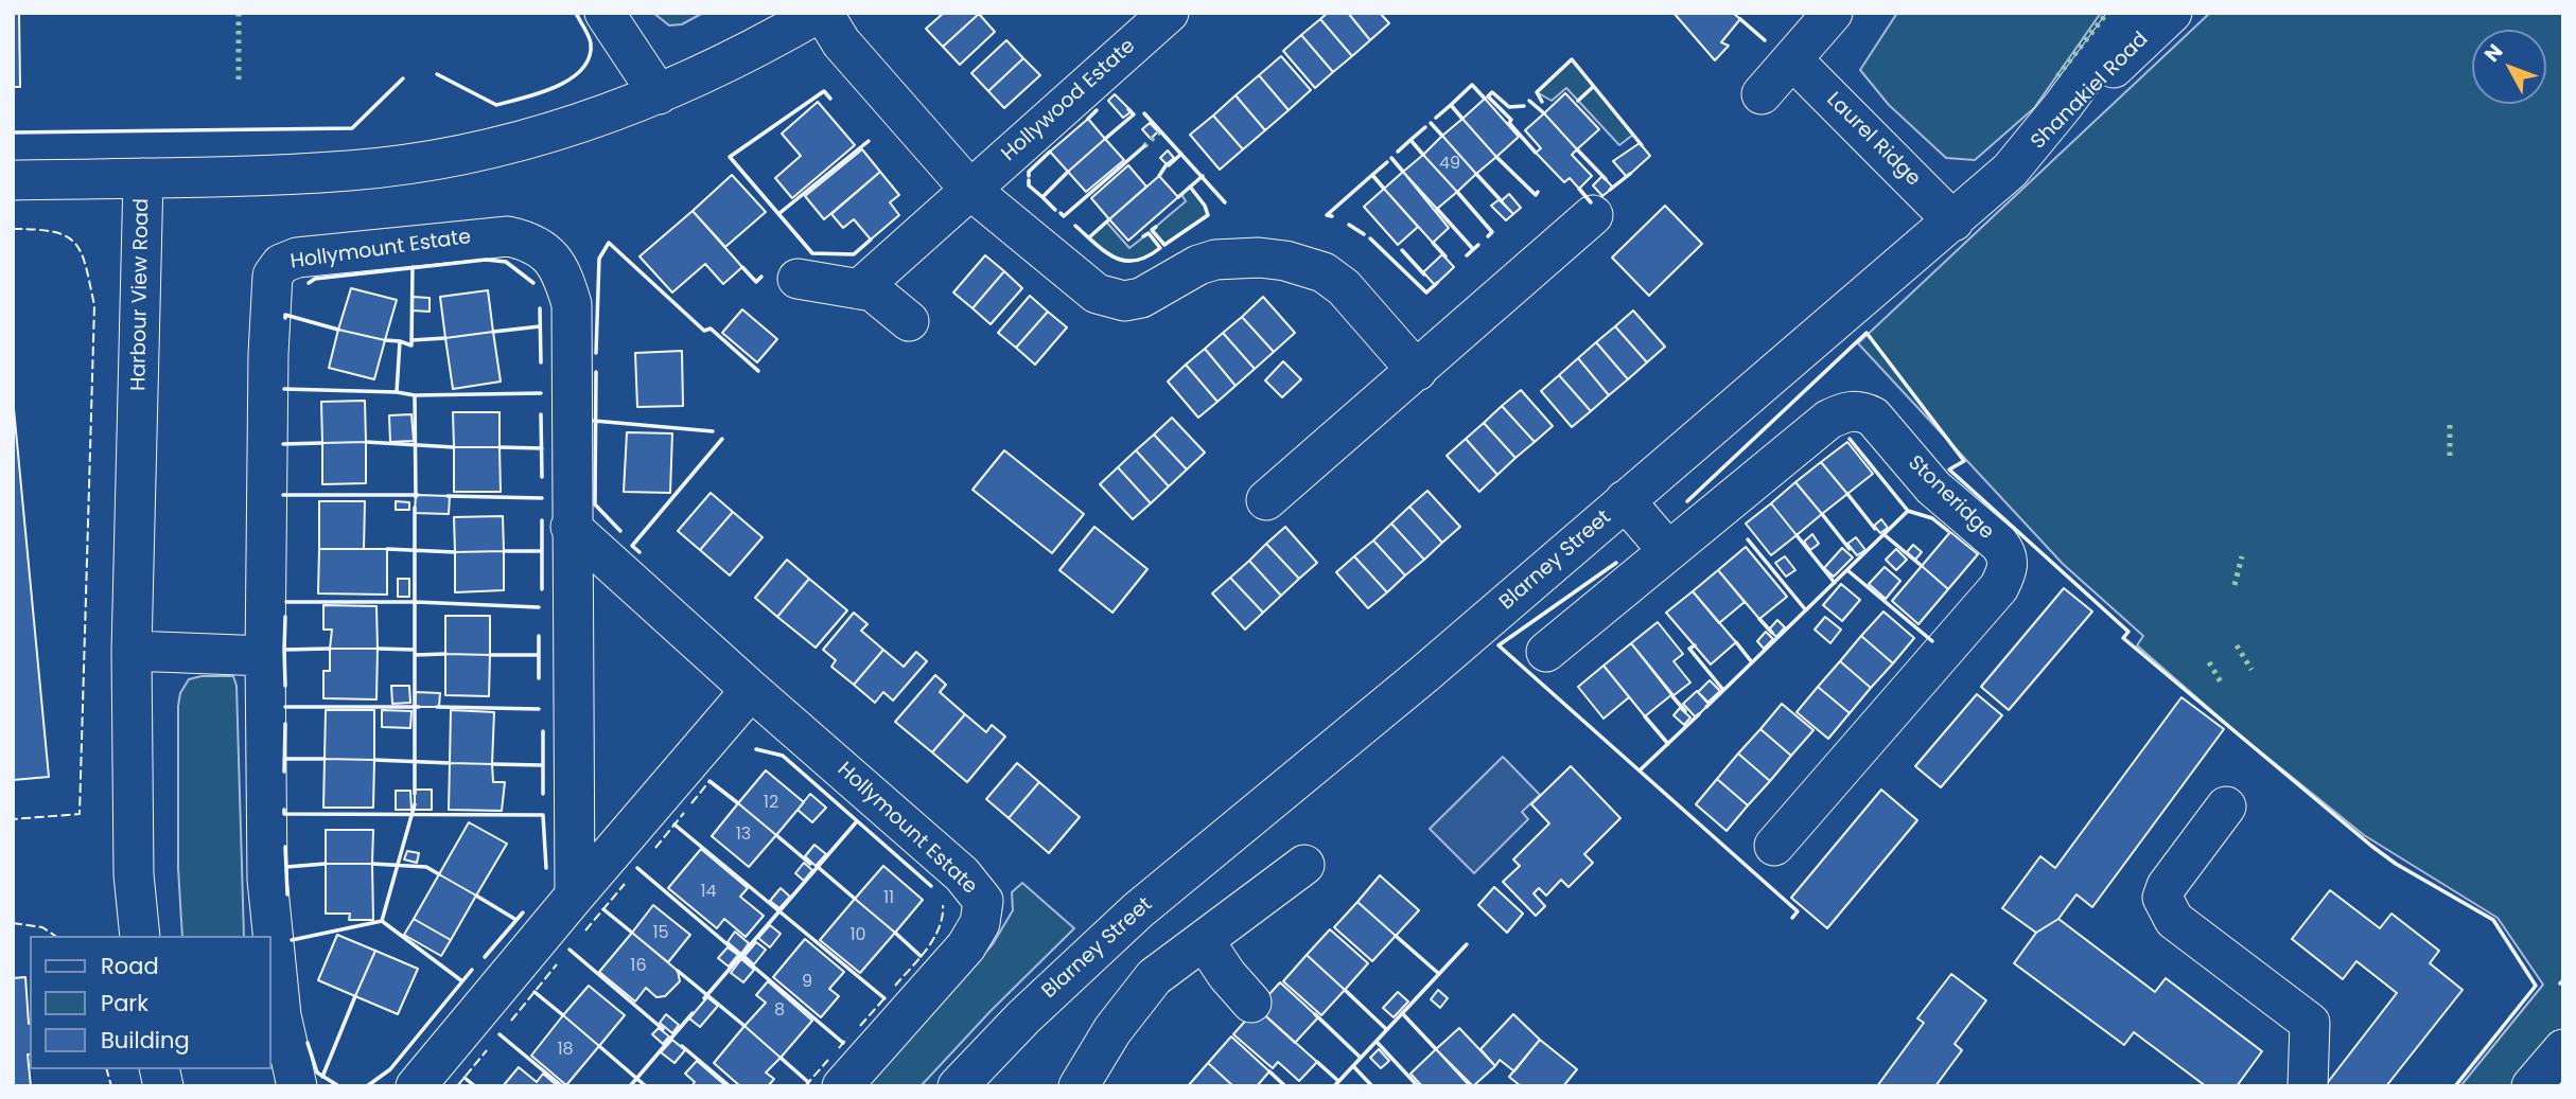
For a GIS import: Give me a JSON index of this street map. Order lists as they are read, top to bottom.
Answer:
{
  "streets": {
    "street": [
      "Shanakiel Road",
      "Hollywood Estate",
      "Laurel Ridge",
      "Hollymount Estate",
      "Harbour View Road",
      "Stoneridge",
      "Blarney Street"
    ]
  },
  "crossings": [
    ["Shanakiel Road", "Blarney Street"],
    ["Laurel Ridge", "Blarney Street"]
  ],
  "house_numbers": [
    "49",
    "12",
    "13",
    "14",
    "11",
    "15",
    "10",
    "16",
    "9",
    "8",
    "18"
  ],
  "legend": ["Road", "Park", "Building"],
  "north": "top left"
}
